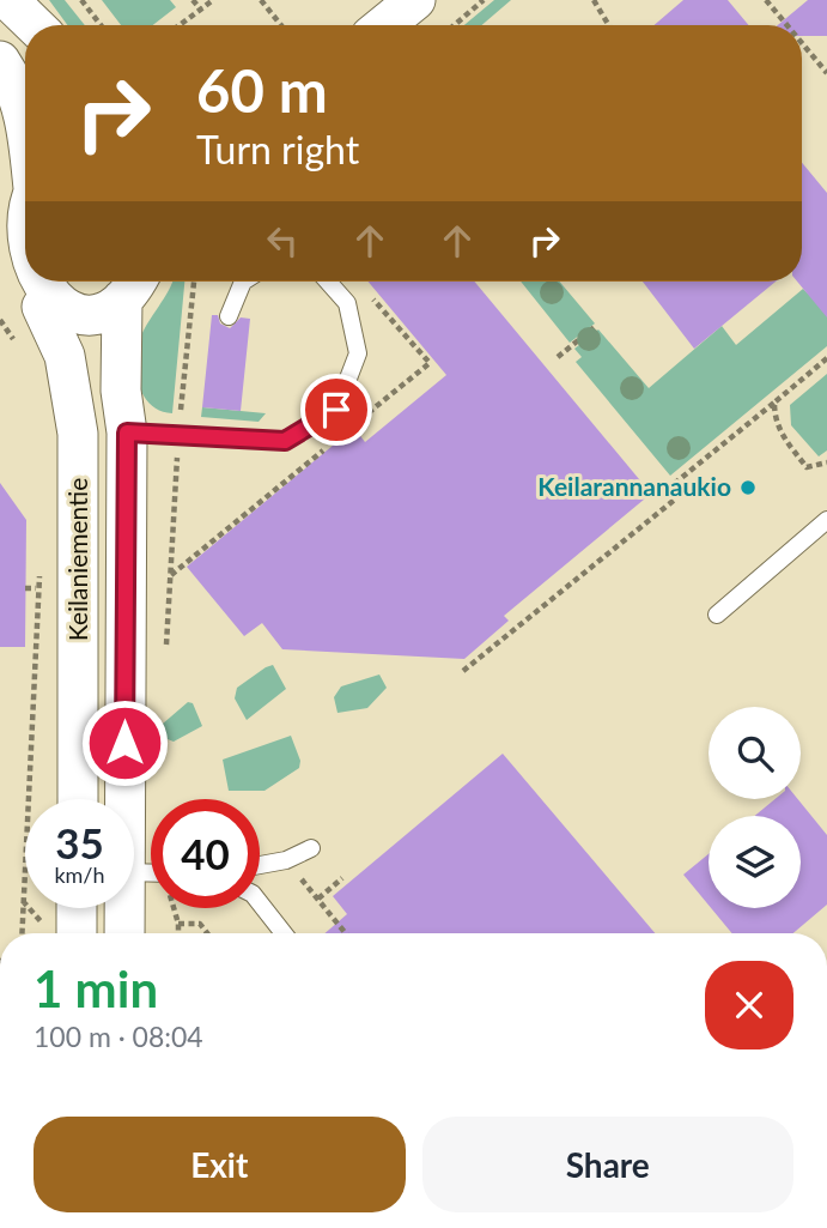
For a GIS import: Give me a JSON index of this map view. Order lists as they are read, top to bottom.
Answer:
{
  "streets": {
    "street": ["Keilaniementie"]
  },
  "places": ["Keilarannanaukio"],
  "page": {
    "turn": ["60 m", "Turn right"],
    "speed": "35 km/h",
    "limit": "40",
    "heading": ["1 min", "100 m · 08:04"],
    "buttons": ["Exit", "Share"]
  }
}
